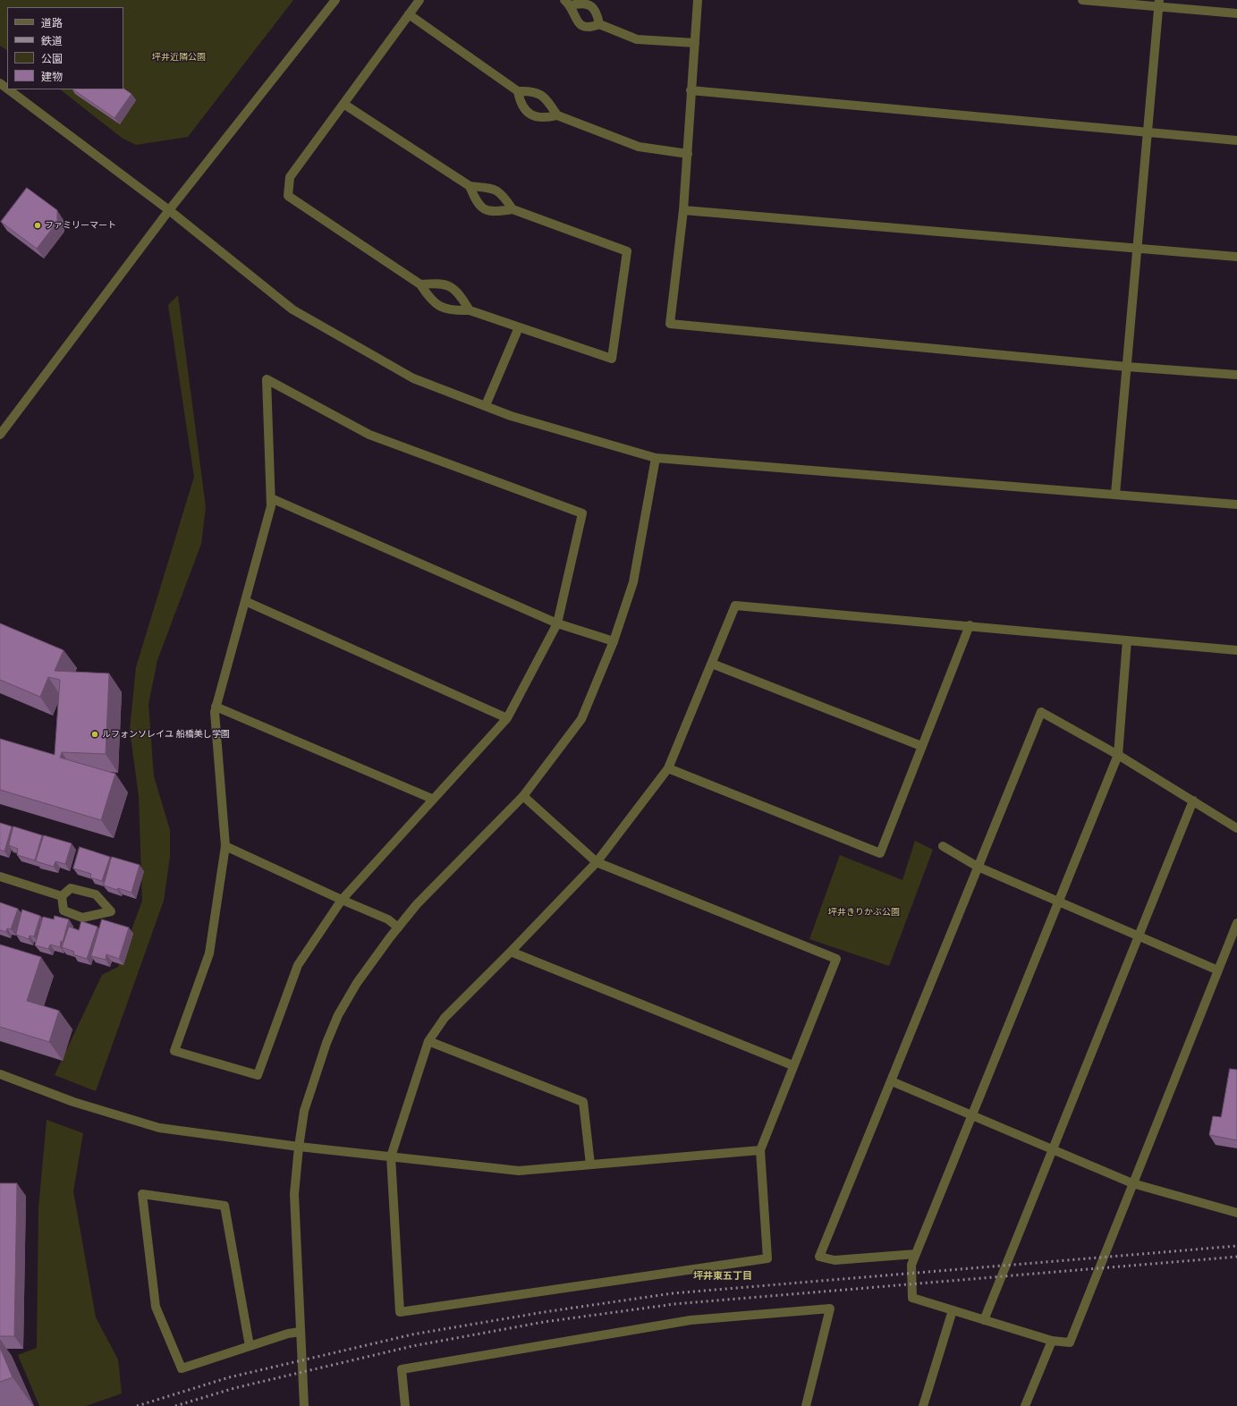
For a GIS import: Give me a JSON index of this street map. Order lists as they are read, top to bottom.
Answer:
{
  "districts": ["坪井東五丁目"],
  "parks": ["坪井近隣公園", "坪井きりかぶ公園"],
  "places": ["ファミリーマート", "ルフォンソレイユ 船橋美し学園"],
  "legend": [
    "道路",
    "鉄道",
    "公園",
    "建物"
  ]
}
